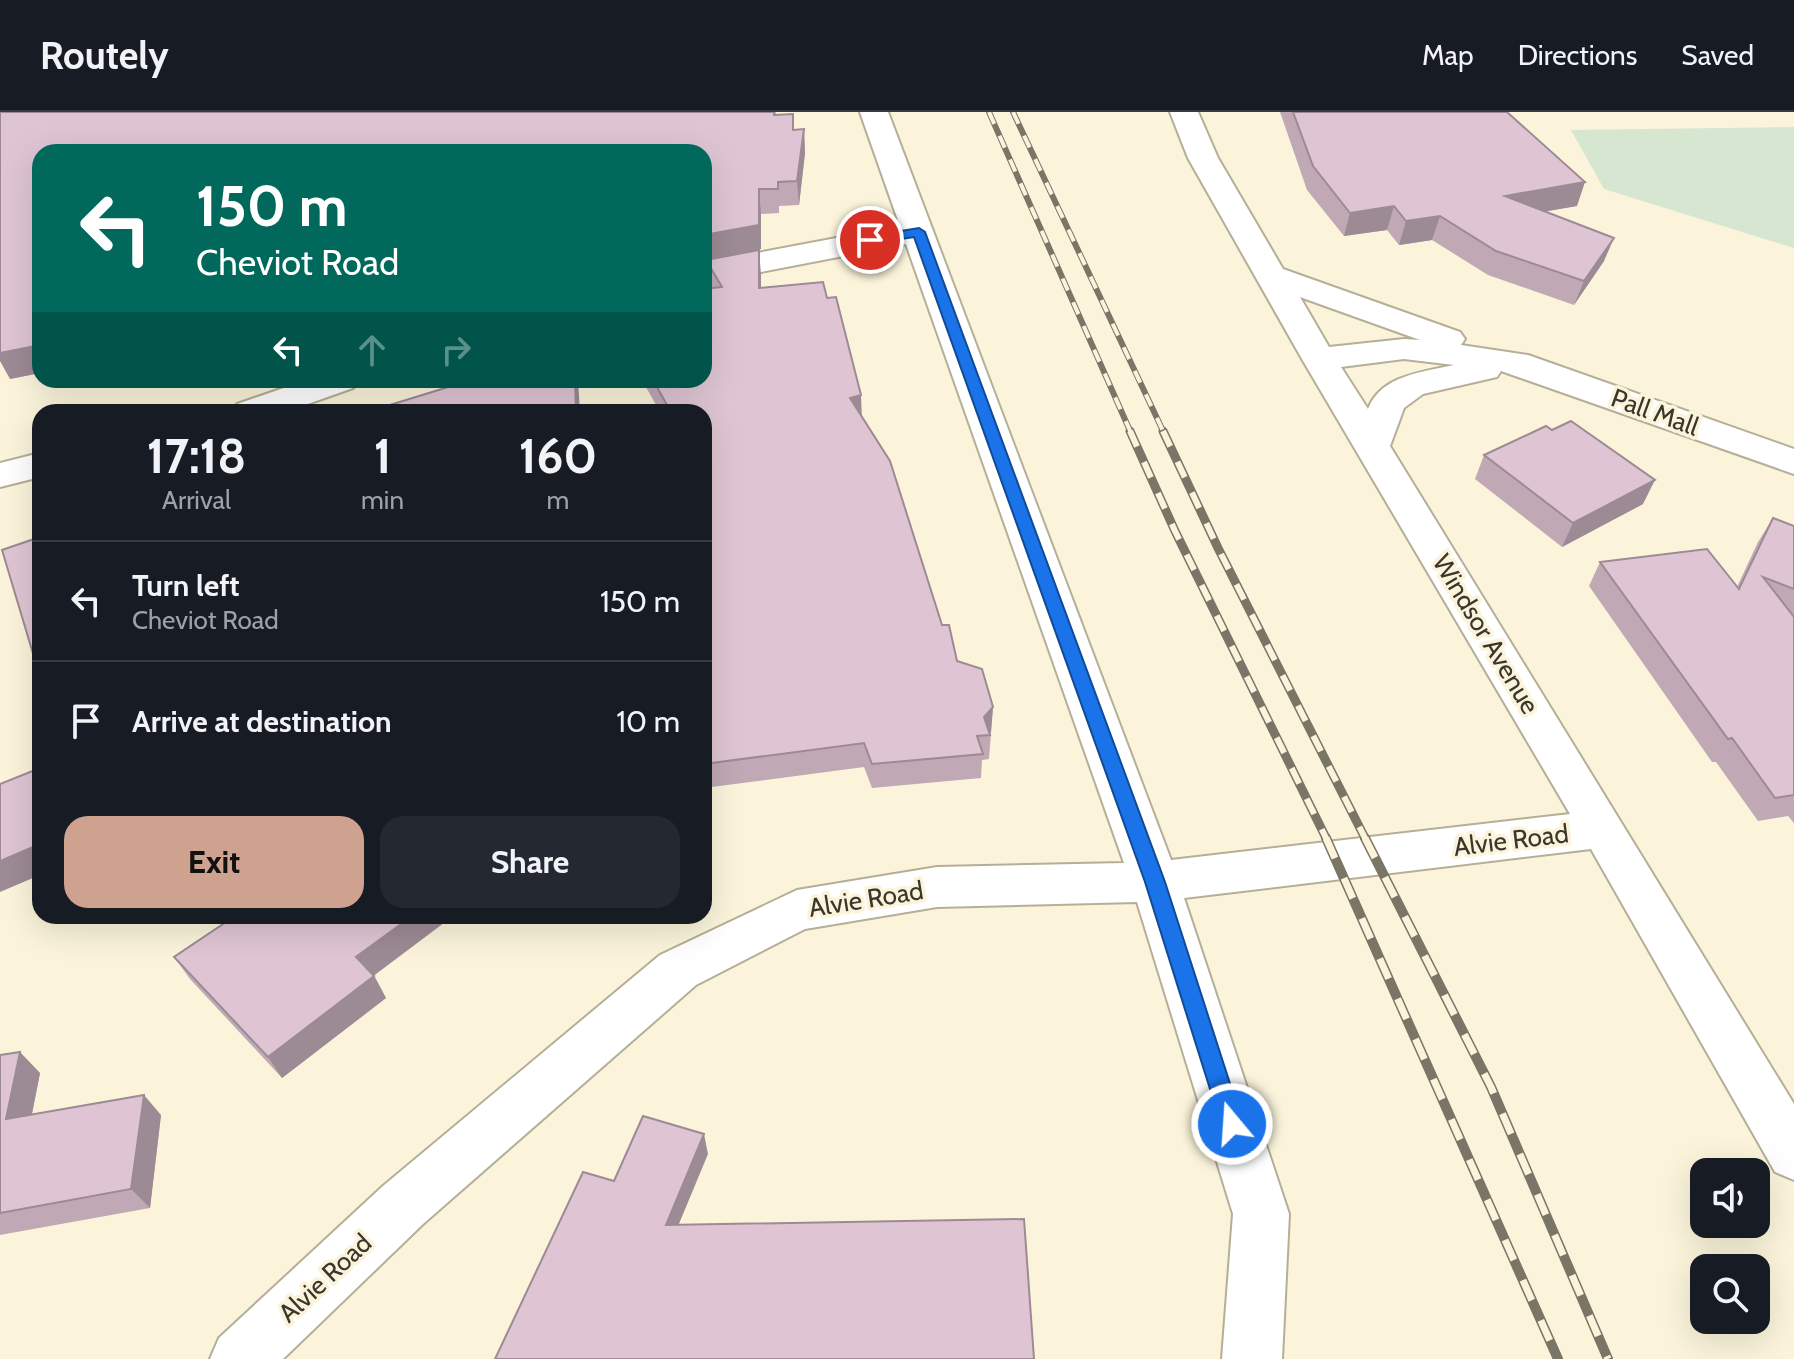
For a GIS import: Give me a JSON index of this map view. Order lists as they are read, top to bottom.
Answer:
{
  "streets": {
    "street": ["Pall Mall", "Windsor Avenue", "Alvie Road"]
  },
  "crossings": [
    ["Pall Mall", "Windsor Avenue"],
    ["Windsor Avenue", "Alvie Road"]
  ],
  "page": {
    "header": "Routely",
    "nav": ["Map", "Directions", "Saved"],
    "turn": ["150 m", "Cheviot Road"],
    "eta": [
      "17:18",
      "Arrival",
      "1",
      "min",
      "160",
      "m"
    ],
    "list": [
      {
        "name": "Turn left",
        "note": "Cheviot Road",
        "value": "150 m"
      },
      {
        "name": "Arrive at destination",
        "value": "10 m"
      }
    ],
    "buttons": ["Exit", "Share"]
  }
}
